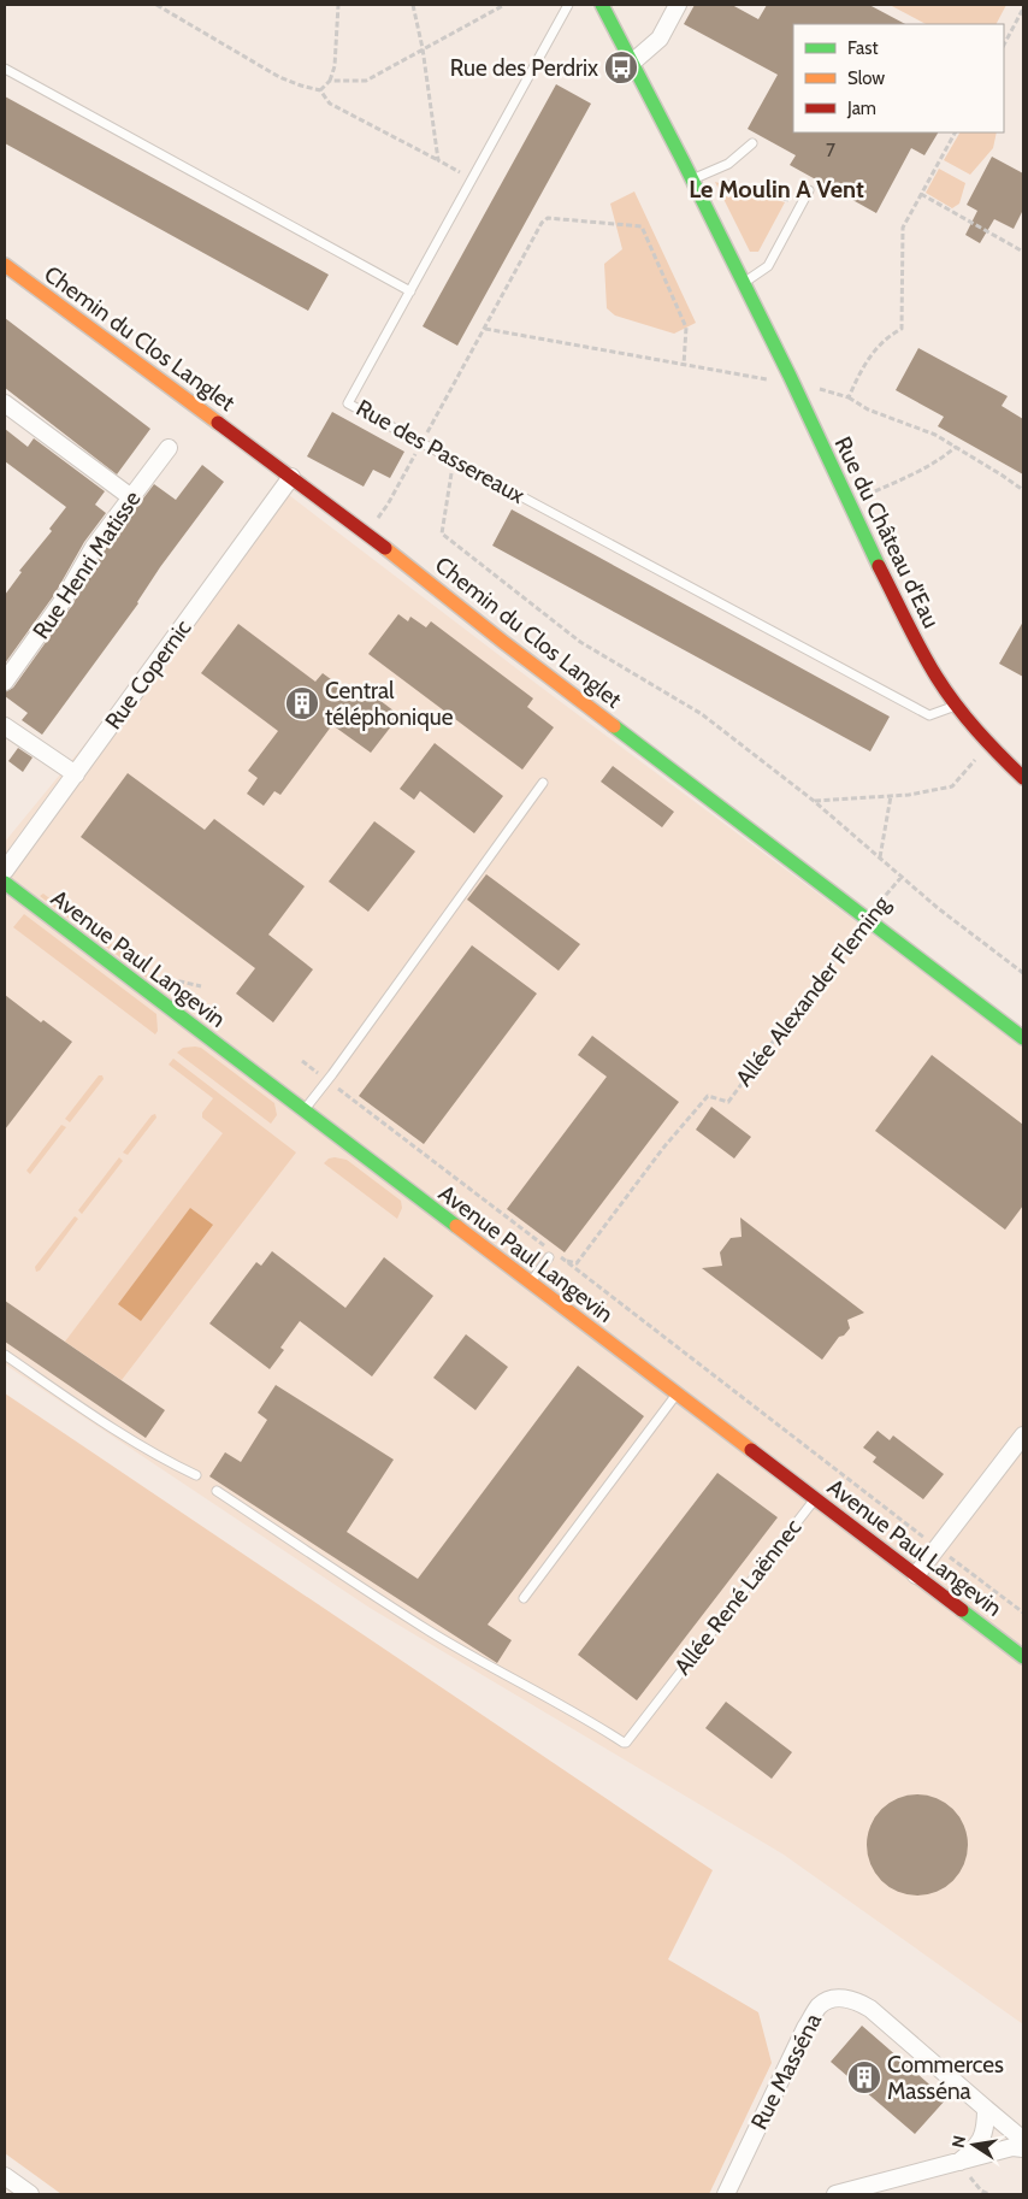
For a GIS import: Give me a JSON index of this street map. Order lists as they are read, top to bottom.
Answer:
{
  "streets": {
    "street": [
      "Chemin du Clos Langlet",
      "Rue du Château d'Eau",
      "Rue Henri Matisse",
      "Rue Copernic",
      "Avenue Paul Langevin",
      "Rue Masséna"
    ],
    "lane": ["Rue des Passereaux", "Allée René Laënnec"],
    "path": ["Allée Alexander Fleming"]
  },
  "crossings": [
    ["Chemin du Clos Langlet", "Rue Copernic"],
    ["Chemin du Clos Langlet", "Allée Alexander Fleming"],
    ["Rue des Passereaux", "Rue du Château d'Eau"],
    ["Avenue Paul Langevin", "Allée René Laënnec"]
  ],
  "districts": ["Le Moulin A Vent"],
  "places": {
    "bus stop": ["Rue des Perdrix"],
    "building": ["Central téléphonique", "Commerces Masséna"]
  },
  "house_numbers": ["7"],
  "legend": ["Fast", "Slow", "Jam"],
  "north": "left"
}
